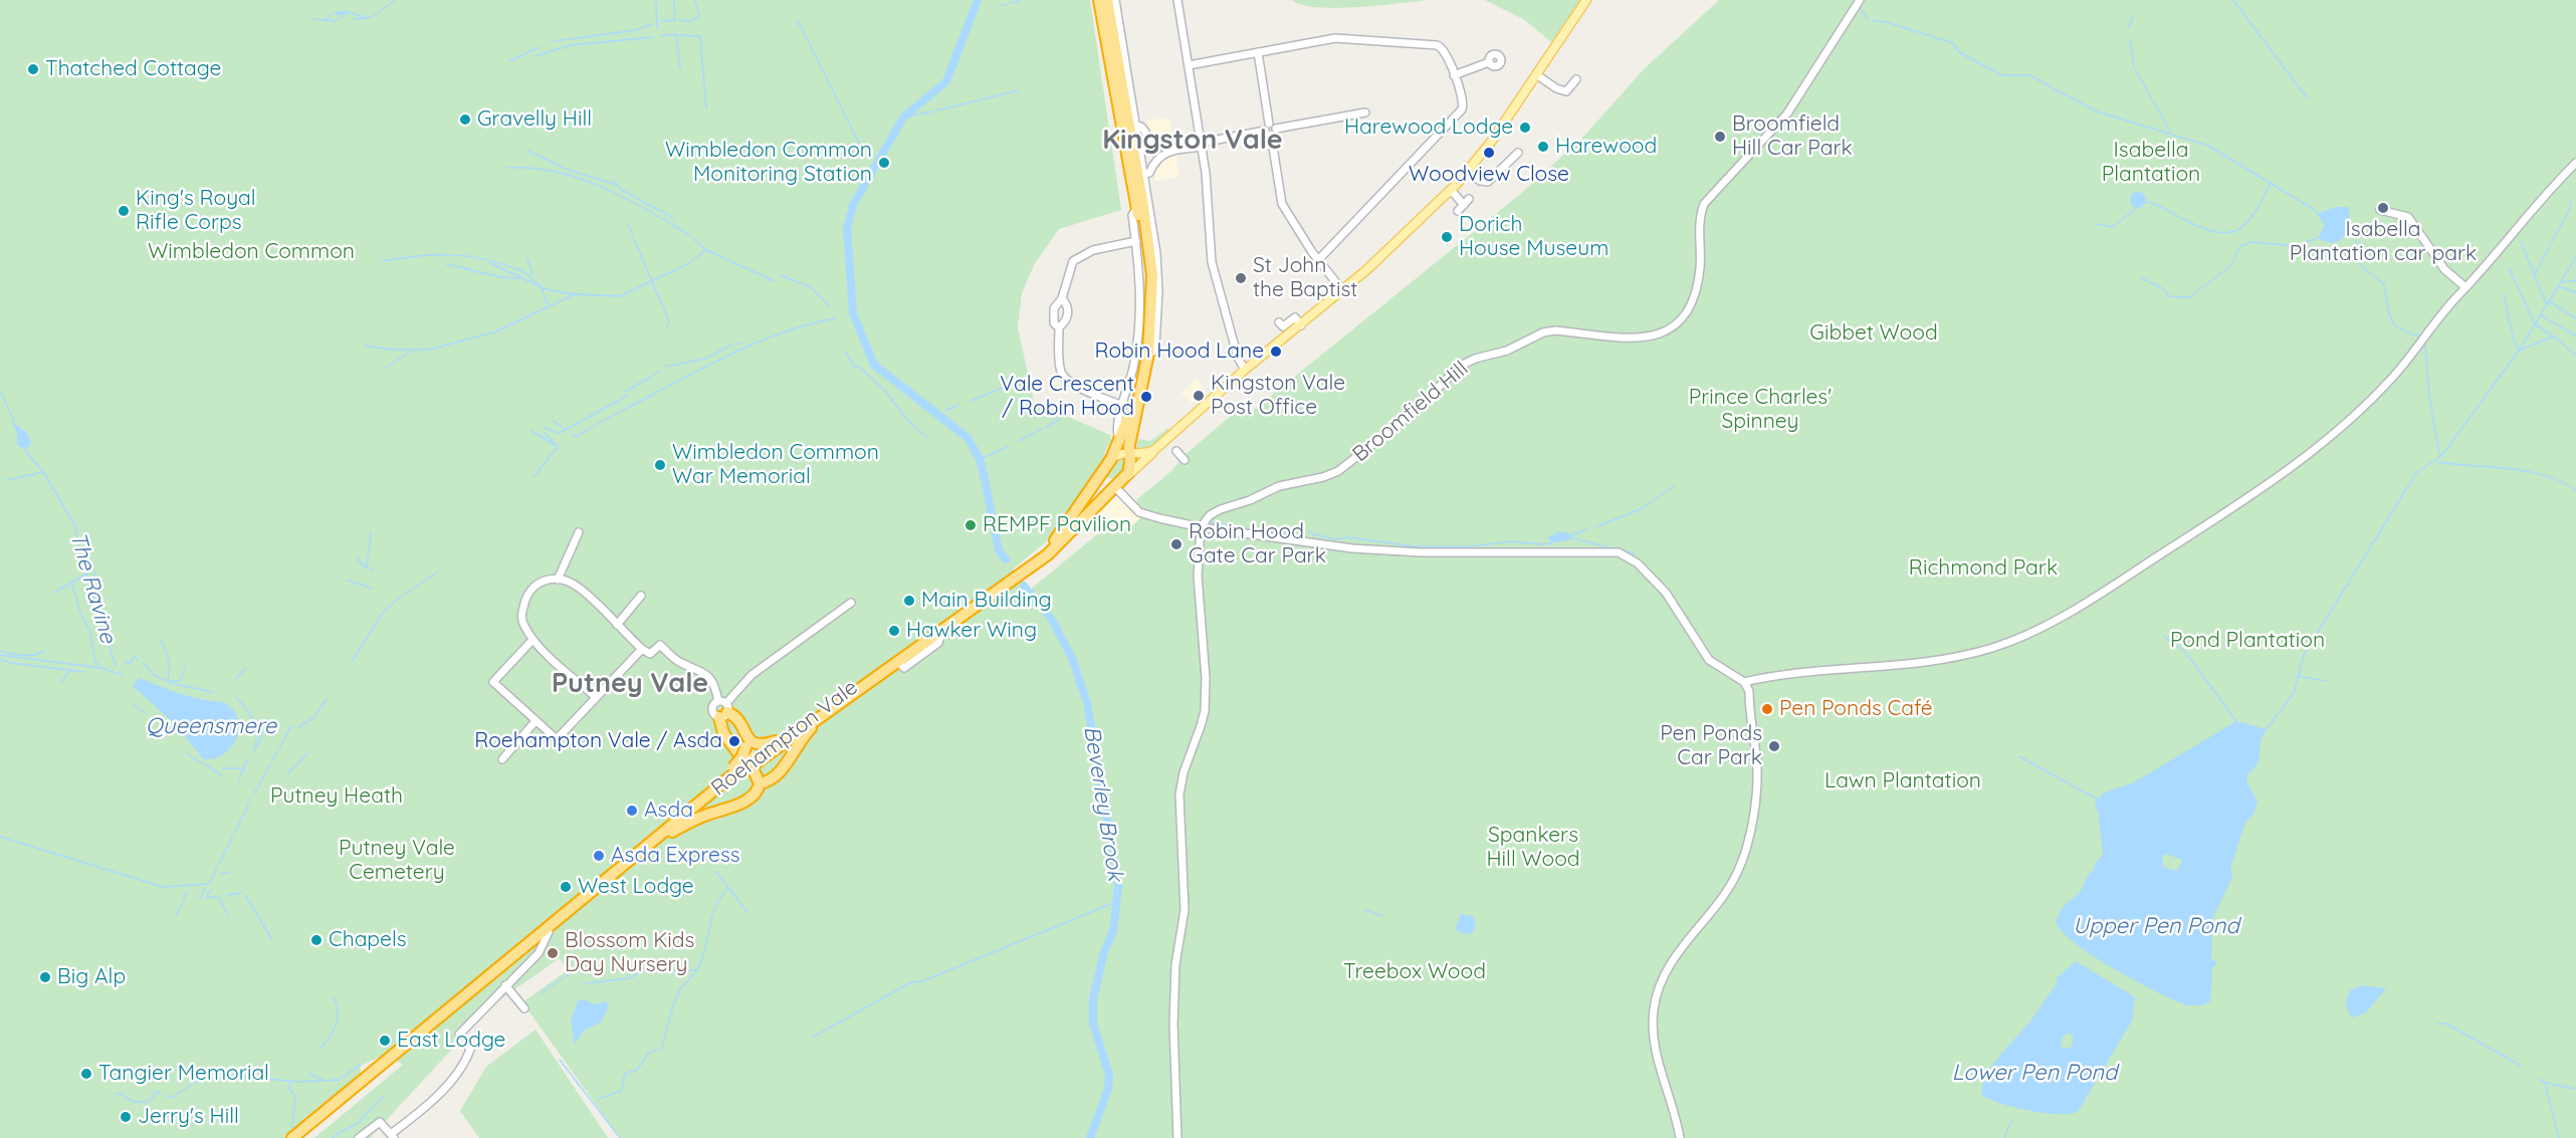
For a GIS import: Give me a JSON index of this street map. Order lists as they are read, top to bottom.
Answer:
{
  "streets": {
    "highway": ["Roehampton Vale"],
    "street": ["Broomfield Hill"]
  },
  "districts": ["Kingston Vale", "Putney Vale"],
  "water": [
    "The Ravine",
    "Queensmere",
    "Beverley Brook",
    "Upper Pen Pond",
    "Lower Pen Pond"
  ],
  "parks": [
    "Isabella Plantation",
    "Wimbledon Common",
    "Gibbet Wood",
    "Prince Charles' Spinney",
    "Richmond Park",
    "Pond Plantation",
    "Lawn Plantation",
    "Putney Heath",
    "Spankers Hill Wood",
    "Putney Vale Cemetery",
    "Treebox Wood"
  ],
  "places": [
    "Thatched Cottage",
    "Gravelly Hill",
    "Harewood Lodge",
    "Broomfield Hill Car Park",
    "Harewood",
    "Woodview Close",
    "Wimbledon Common Monitoring Station",
    "Isabella Plantation car park",
    "King's Royal Rifle Corps",
    "Dorich House Museum",
    "St John the Baptist",
    "Robin Hood Lane",
    "Kingston Vale Post Office",
    "Vale Crescent / Robin Hood",
    "Wimbledon Common War Memorial",
    "REMPF Pavilion",
    "Robin Hood Gate Car Park",
    "Main Building",
    "Hawker Wing",
    "Pen Ponds Café",
    "Roehampton Vale / Asda",
    "Pen Ponds Car Park",
    "Asda",
    "Asda Express",
    "West Lodge",
    "Chapels",
    "Blossom Kids Day Nursery",
    "Big Alp",
    "East Lodge",
    "Tangier Memorial",
    "Jerry's Hill"
  ]
}
